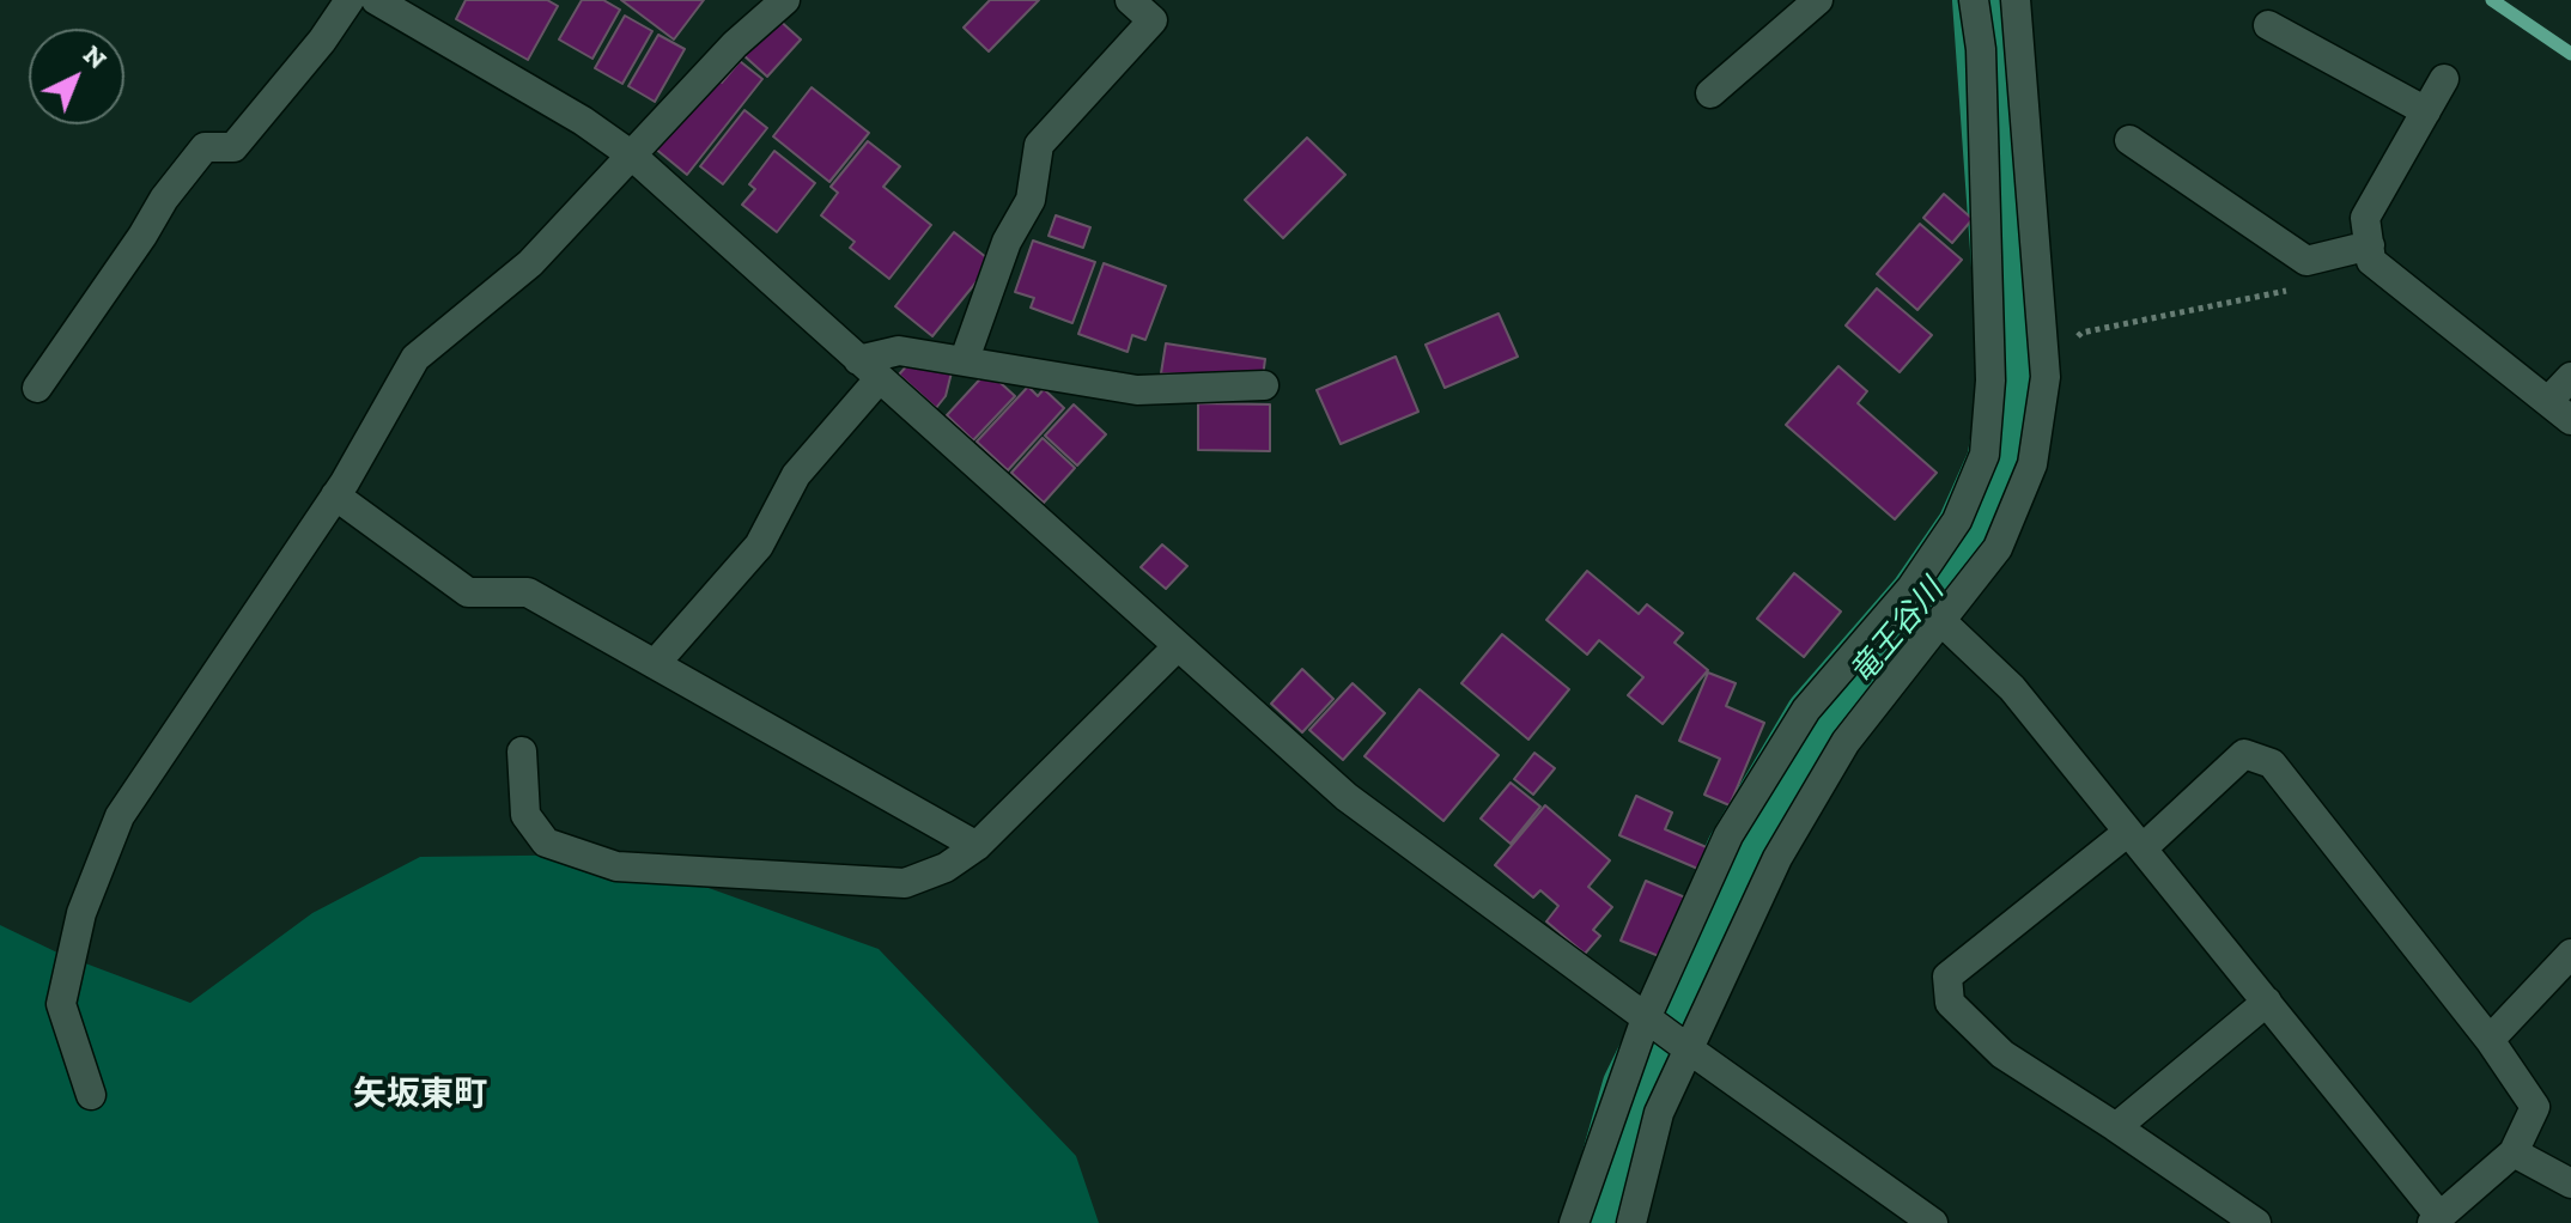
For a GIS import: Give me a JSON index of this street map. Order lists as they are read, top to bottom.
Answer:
{
  "districts": ["矢坂東町"],
  "water": ["竜王谷川"],
  "north": "top right"
}
